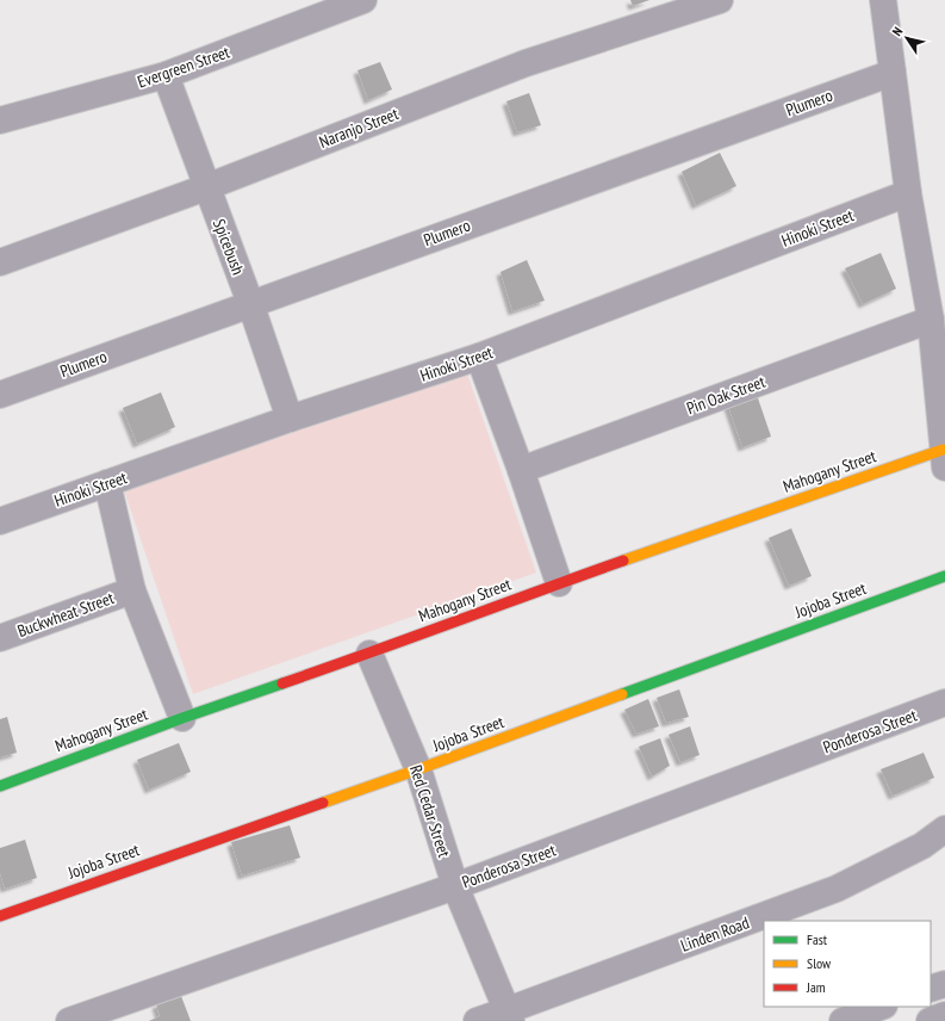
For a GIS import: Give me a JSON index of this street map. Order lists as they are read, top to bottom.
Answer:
{
  "streets": {
    "street": [
      "Evergreen Street",
      "Plumero",
      "Naranjo Street",
      "Hinoki Street",
      "Spicebush",
      "Pin Oak Street",
      "Mahogany Street",
      "Jojoba Street",
      "Buckwheat Street",
      "Ponderosa Street",
      "Red Cedar Street",
      "Linden Road"
    ]
  },
  "crossings": [
    ["Evergreen Street", "Spicebush"],
    ["Plumero", "Spicebush"],
    ["Naranjo Street", "Spicebush"],
    ["Hinoki Street", "Spicebush"],
    ["Mahogany Street", "Red Cedar Street"],
    ["Jojoba Street", "Red Cedar Street"],
    ["Ponderosa Street", "Red Cedar Street"],
    ["Red Cedar Street", "Linden Road"]
  ],
  "legend": ["Fast", "Slow", "Jam"],
  "north": "top left"
}
